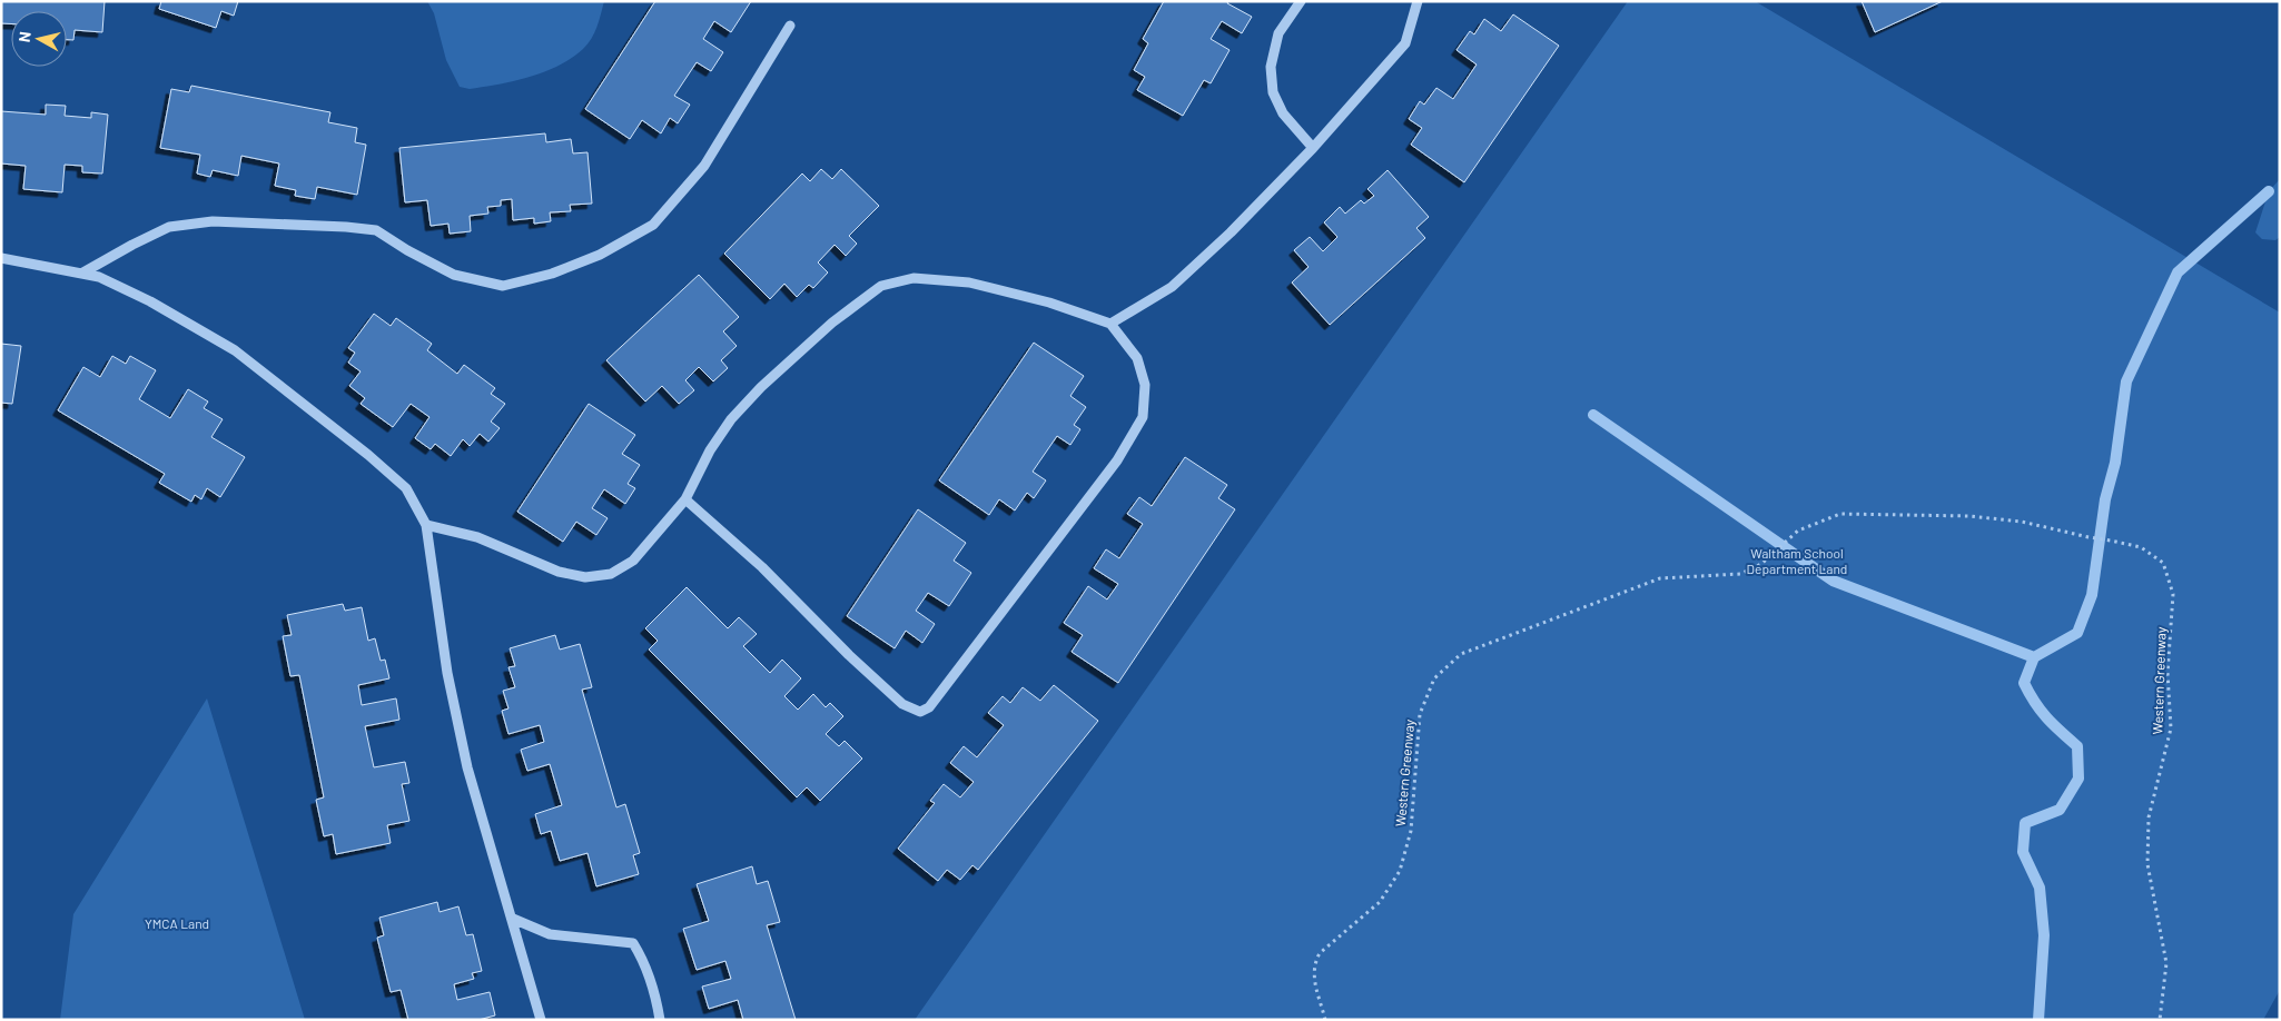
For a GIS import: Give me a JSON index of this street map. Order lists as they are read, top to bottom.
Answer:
{
  "streets": {
    "path": ["Western Greenway"]
  },
  "parks": ["Waltham School Department Land", "YMCA Land"],
  "north": "left"
}
